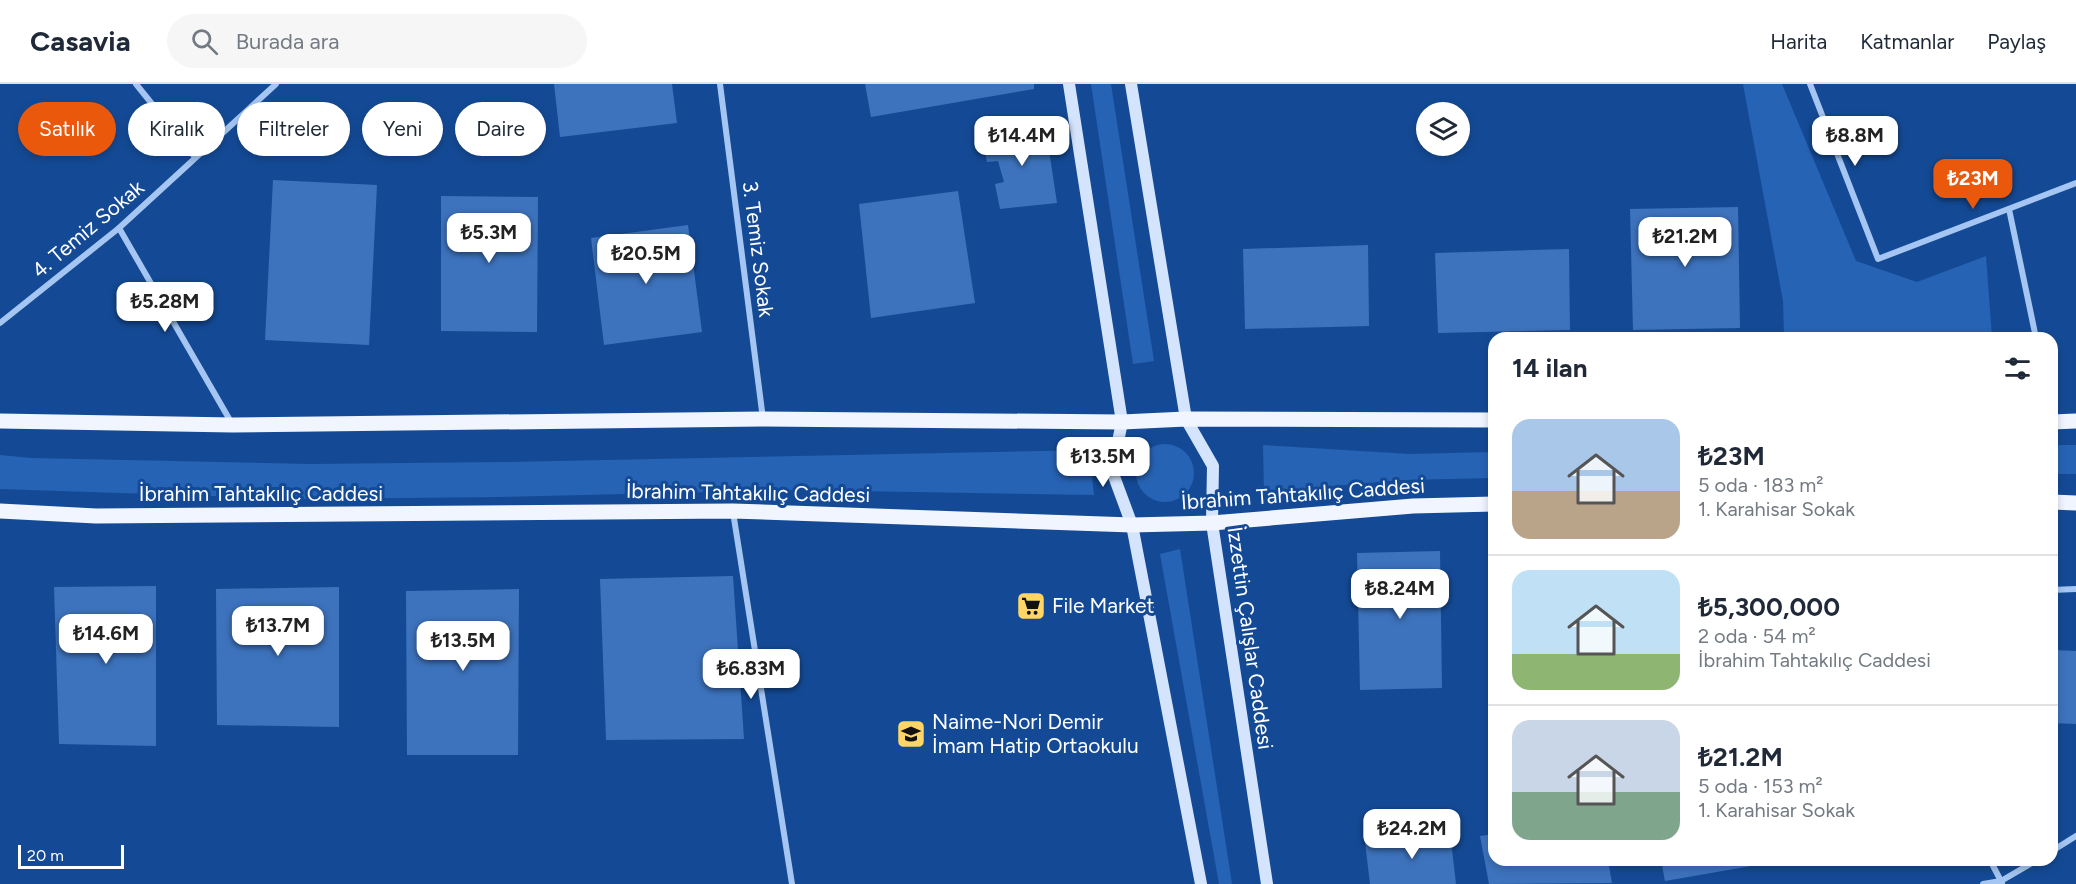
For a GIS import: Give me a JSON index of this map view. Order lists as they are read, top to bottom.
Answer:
{
  "streets": {
    "main road": ["İbrahim Tahtakılıç Caddesi"],
    "street": ["4. Temiz Sokak", "3. Temiz Sokak", "İzzettin Çalışlar Caddesi"]
  },
  "crossings": [
    ["İbrahim Tahtakılıç Caddesi", "İzzettin Çalışlar Caddesi"]
  ],
  "places": {
    "supermarket": ["File Market"],
    "school or university": ["Naime-Nori Demir İmam Hatip Ortaokulu"]
  },
  "scale_bar": "20 m",
  "page": {
    "header": "Casavia",
    "search": "Burada ara",
    "nav": ["Harita", "Katmanlar", "Paylaş"],
    "chip": [
      "Satılık",
      "Kiralık",
      "Filtreler",
      "Yeni",
      "Daire"
    ],
    "price": [
      "₺14.4M",
      "₺8.8M",
      "₺23M",
      "₺5.3M",
      "₺21.2M",
      "₺20.5M",
      "₺5.28M",
      "₺13.5M",
      "₺8.24M",
      "₺13.7M",
      "₺14.6M",
      "₺13.5M",
      "₺6.83M",
      "₺24.2M"
    ],
    "heading": "14 ilan",
    "list": [
      {
        "name": "₺23M",
        "note": "5 oda · 183 m² · 1. Karahisar Sokak"
      },
      {
        "name": "₺5,300,000",
        "note": "2 oda · 54 m² · İbrahim Tahtakılıç Caddesi"
      },
      {
        "name": "₺21.2M",
        "note": "5 oda · 153 m² · 1. Karahisar Sokak"
      }
    ],
    "scale": "20 m"
  }
}
